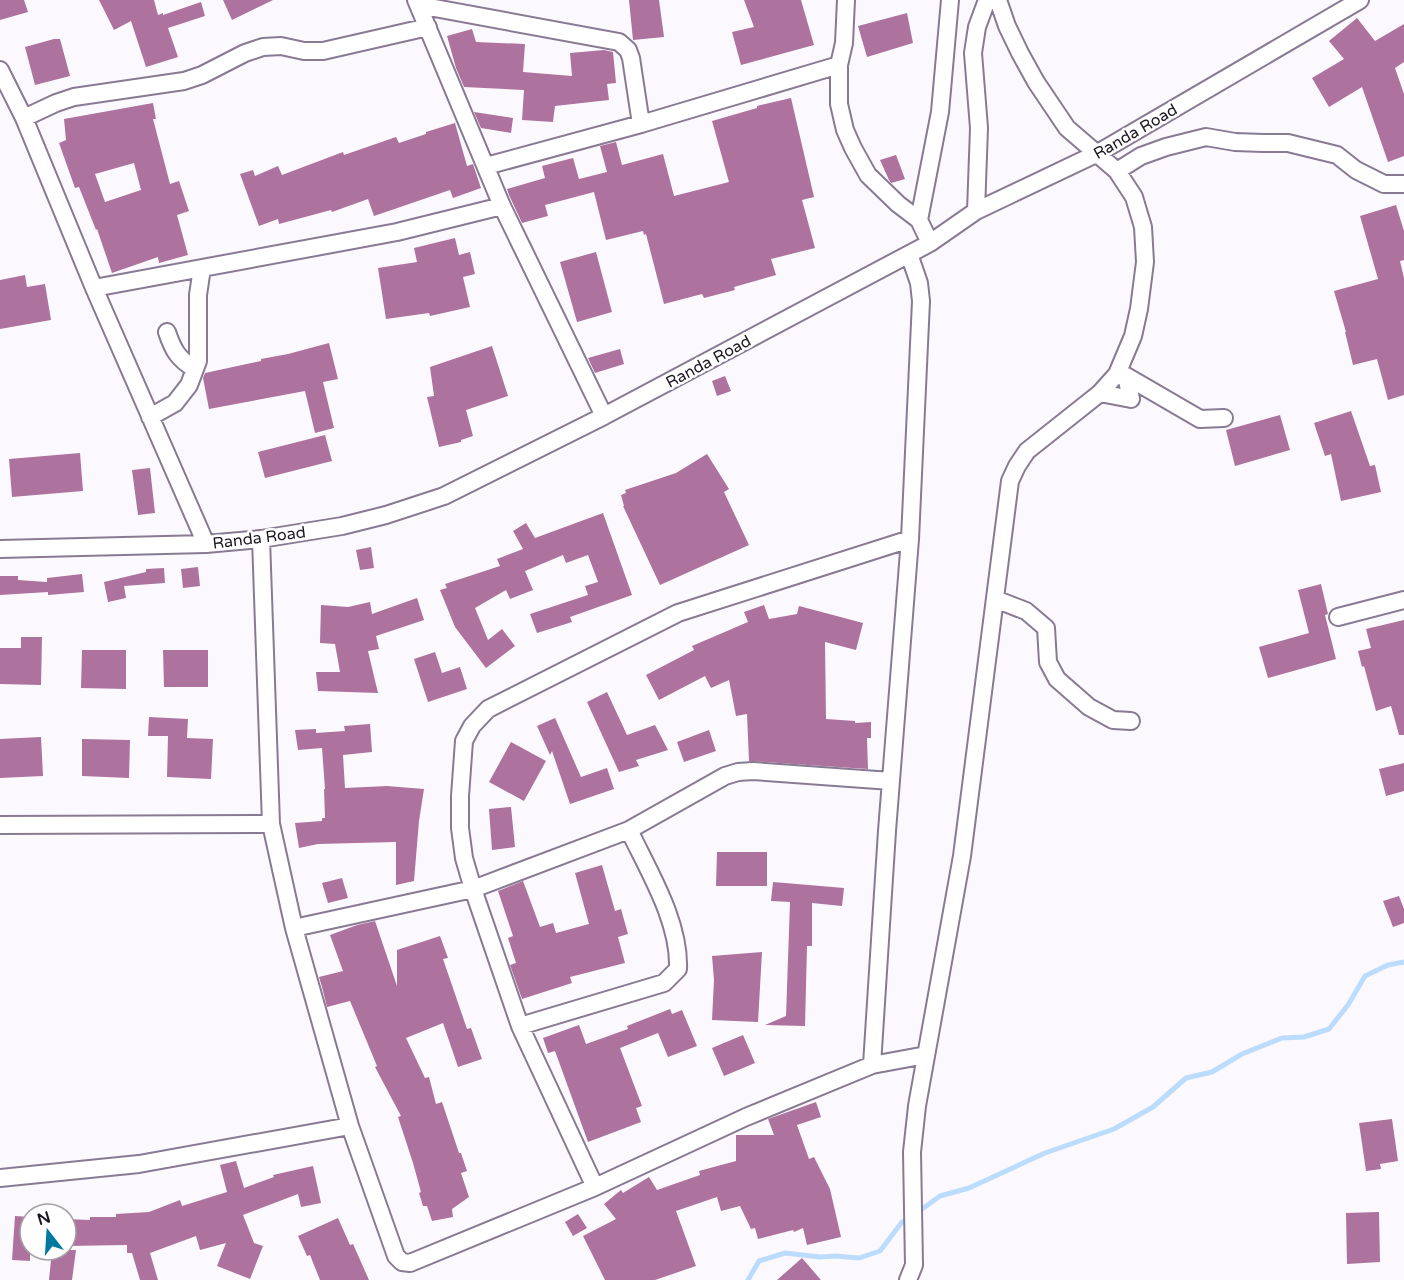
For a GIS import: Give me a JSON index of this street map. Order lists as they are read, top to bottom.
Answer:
{
  "streets": {
    "street": ["Randa Road"]
  },
  "north": "top"
}
